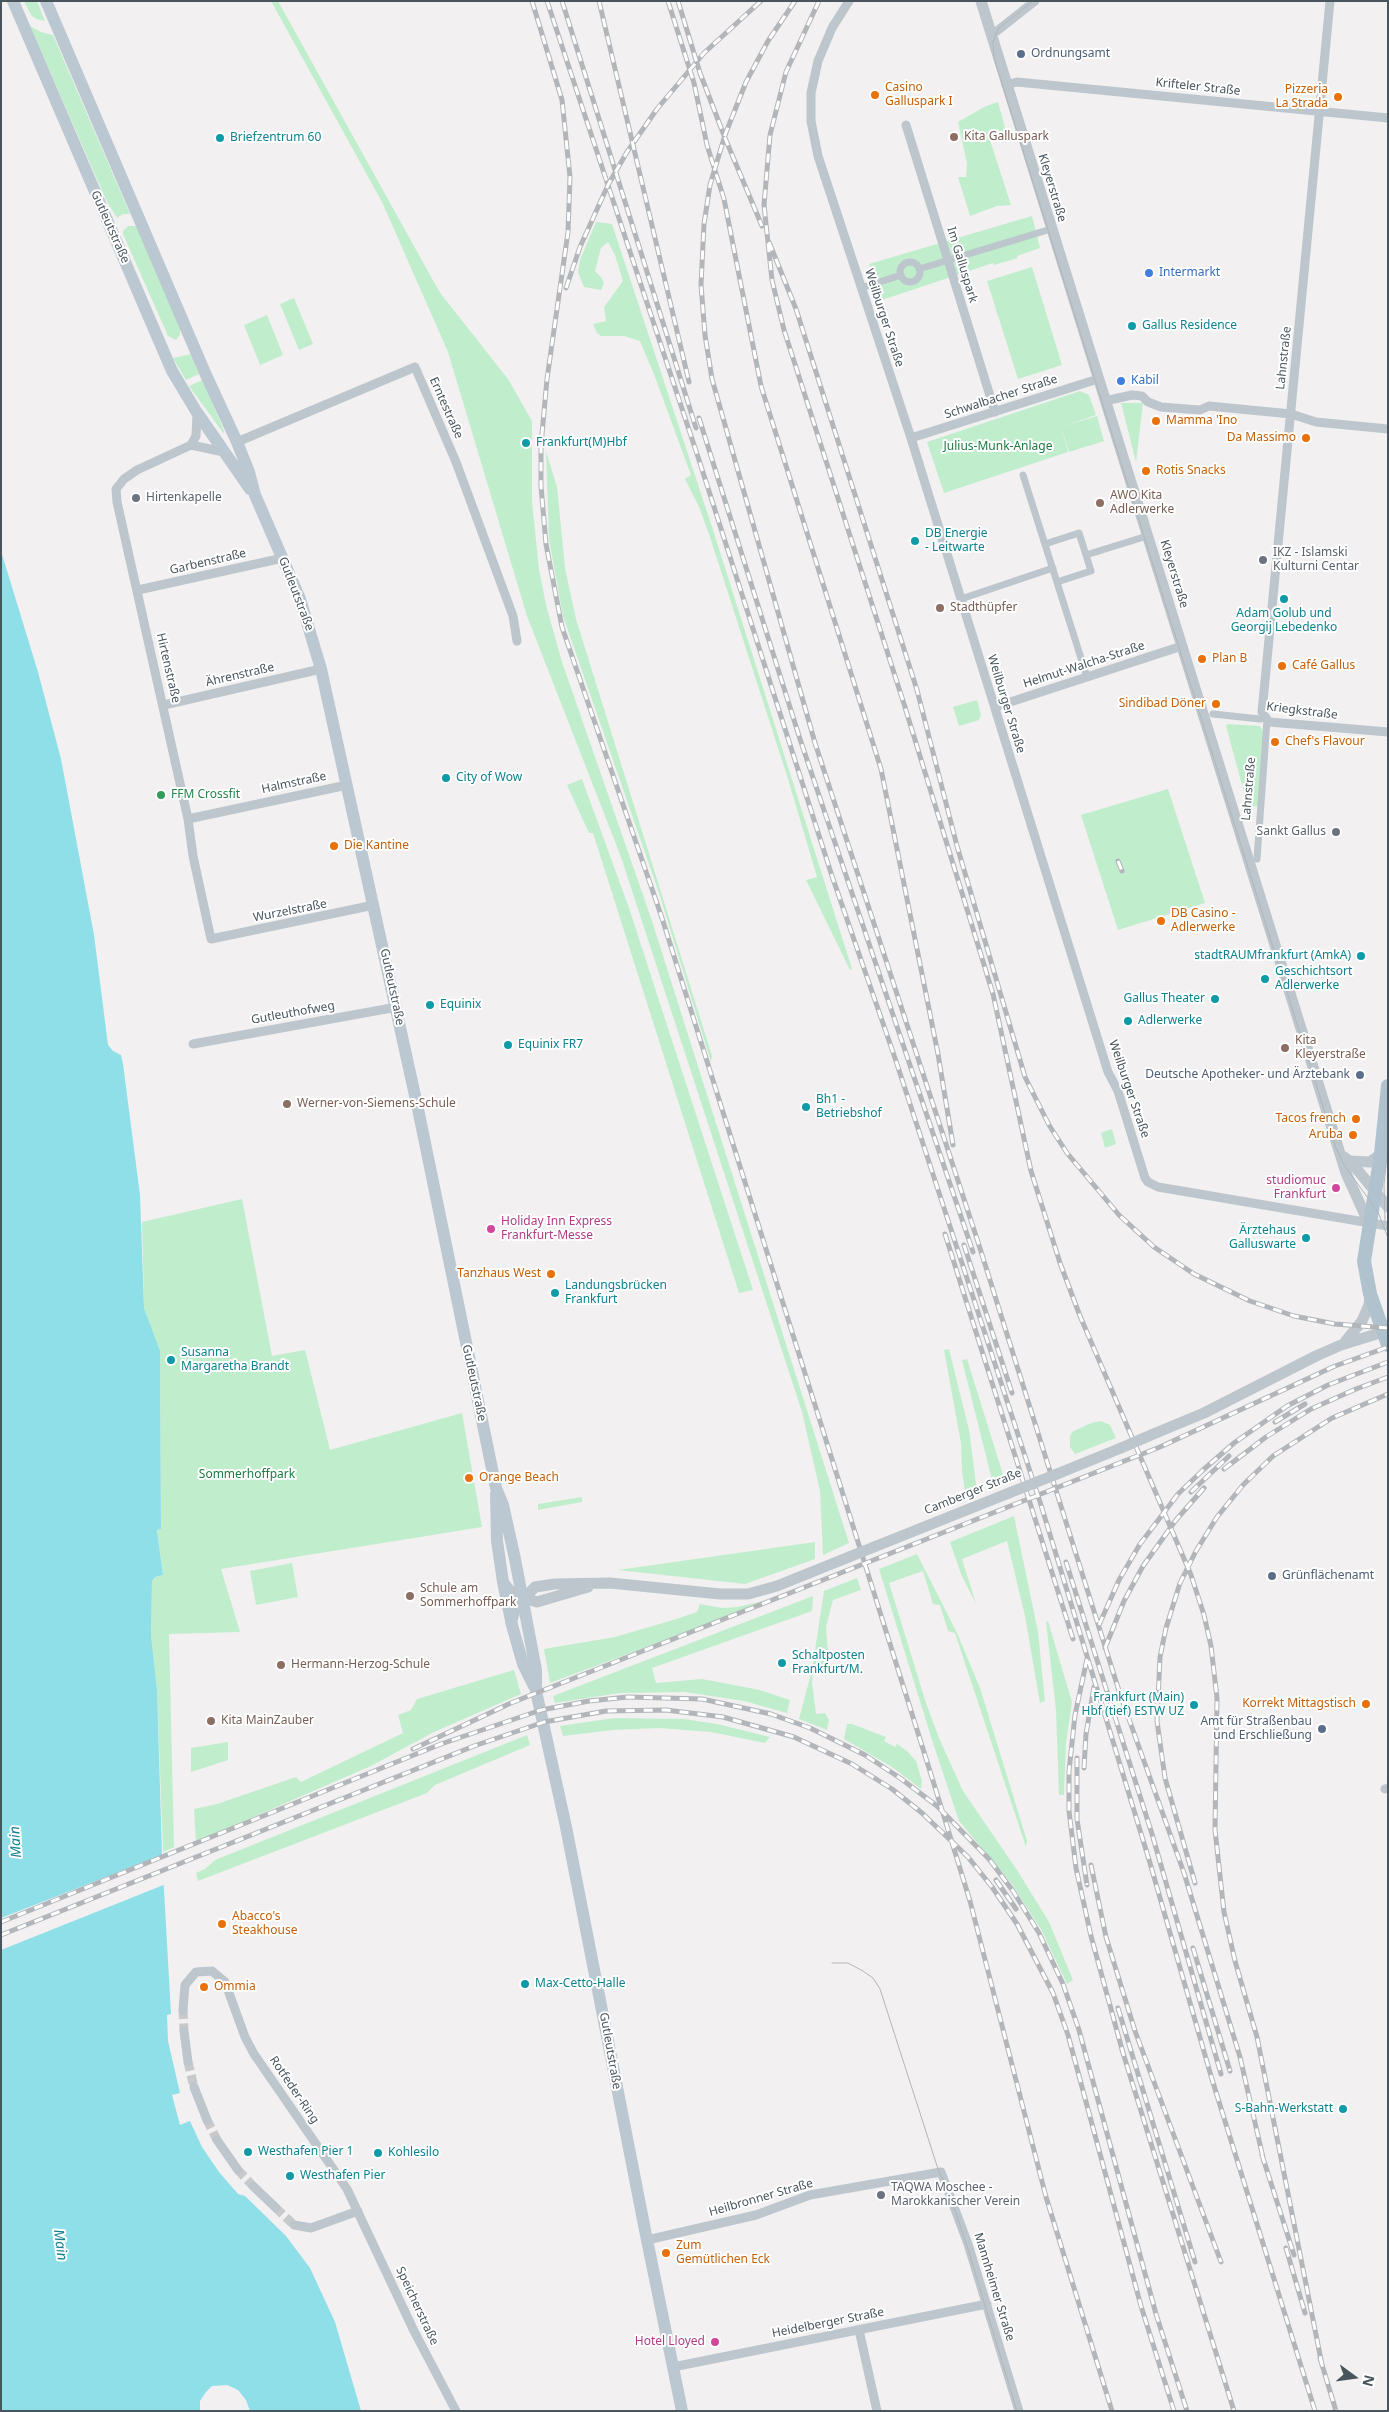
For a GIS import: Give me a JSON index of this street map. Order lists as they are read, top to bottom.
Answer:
{
  "streets": {
    "main road": ["Gutleutstraße"],
    "street": [
      "Krifteler Straße",
      "Kleyerstraße",
      "Im Galluspark",
      "Weilburger Straße",
      "Lahnstraße",
      "Schwalbacher Straße",
      "Erntestraße",
      "Garbenstraße",
      "Helmut-Walcha-Straße",
      "Hirtenstraße",
      "Ährenstraße",
      "Kriegkstraße",
      "Halmstraße",
      "Wurzelstraße",
      "Gutleuthofweg",
      "Camberger Straße",
      "Rotfeder-Ring",
      "Heilbronner Straße",
      "Mannheimer Straße",
      "Speicherstraße",
      "Heidelberger Straße"
    ]
  },
  "crossings": [
    ["Krifteler Straße", "Kleyerstraße"],
    ["Krifteler Straße", "Lahnstraße"],
    ["Kleyerstraße", "Weilburger Straße"],
    ["Kleyerstraße", "Schwalbacher Straße"],
    ["Kleyerstraße", "Helmut-Walcha-Straße"],
    ["Gutleutstraße", "Erntestraße"],
    ["Gutleutstraße", "Garbenstraße"],
    ["Gutleutstraße", "Ährenstraße"],
    ["Gutleutstraße", "Halmstraße"],
    ["Gutleutstraße", "Wurzelstraße"],
    ["Gutleutstraße", "Gutleuthofweg"],
    ["Gutleutstraße", "Heilbronner Straße"],
    ["Gutleutstraße", "Heidelberger Straße"],
    ["Im Galluspark", "Schwalbacher Straße"],
    ["Weilburger Straße", "Schwalbacher Straße"],
    ["Weilburger Straße", "Helmut-Walcha-Straße"],
    ["Lahnstraße", "Kriegkstraße"],
    ["Garbenstraße", "Hirtenstraße"],
    ["Hirtenstraße", "Ährenstraße"],
    ["Hirtenstraße", "Halmstraße"],
    ["Hirtenstraße", "Wurzelstraße"],
    ["Rotfeder-Ring", "Speicherstraße"],
    ["Heilbronner Straße", "Mannheimer Straße"],
    ["Mannheimer Straße", "Heidelberger Straße"]
  ],
  "water": ["Main"],
  "parks": ["Julius-Munk-Anlage", "Sommerhoffpark"],
  "places": [
    "Ordnungsamt",
    "Casino Galluspark I",
    "Pizzeria La Strada",
    "Kita Galluspark",
    "Briefzentrum 60",
    "Intermarkt",
    "Gallus Residence",
    "Kabil",
    "Mamma 'Ino",
    "Da Massimo",
    "Frankfurt(M)Hbf",
    "Rotis Snacks",
    "Hirtenkapelle",
    "AWO Kita Adlerwerke",
    "DB Energie - Leitwarte",
    "IKZ - Islamski Kulturni Centar",
    "Adam Golub und Georgij Lebedenko",
    "Stadthüpfer",
    "Plan B",
    "Café Gallus",
    "Sindibad Döner",
    "Chef's Flavour",
    "City of Wow",
    "FFM Crossfit",
    "Sankt Gallus",
    "Die Kantine",
    "DB Casino - Adlerwerke",
    "stadtRAUMfrankfurt (AmkA)",
    "Geschichtsort Adlerwerke",
    "Gallus Theater",
    "Equinix",
    "Adlerwerke",
    "Equinix FR7",
    "Kita Kleyerstraße",
    "Deutsche Apotheker- und Ärztebank",
    "Werner-von-Siemens-Schule",
    "Bh1 - Betriebshof",
    "Tacos french",
    "Aruba",
    "studiomuc Frankfurt",
    "Holiday Inn Express Frankfurt-Messe",
    "Ärztehaus Galluswarte",
    "Tanzhaus West",
    "Landungsbrücken Frankfurt",
    "Susanna Margaretha Brandt",
    "Orange Beach",
    "Grünflächenamt",
    "Schule am Sommerhoffpark",
    "Schaltposten Frankfurt/M.",
    "Hermann-Herzog-Schule",
    "Korrekt Mittagstisch",
    "Frankfurt (Main) Hbf (tief) ESTW UZ",
    "Kita MainZauber",
    "Amt für Straßenbau und Erschließung",
    "Abacco's Steakhouse",
    "Max-Cetto-Halle",
    "Ommia",
    "S-Bahn-Werkstatt",
    "Westhafen Pier 1",
    "Kohlesilo",
    "Westhafen Pier",
    "TAQWA Moschee - Marokkanischer Verein",
    "Zum Gemütlichen Eck",
    "Hotel Lloyed"
  ],
  "north": "right"
}
